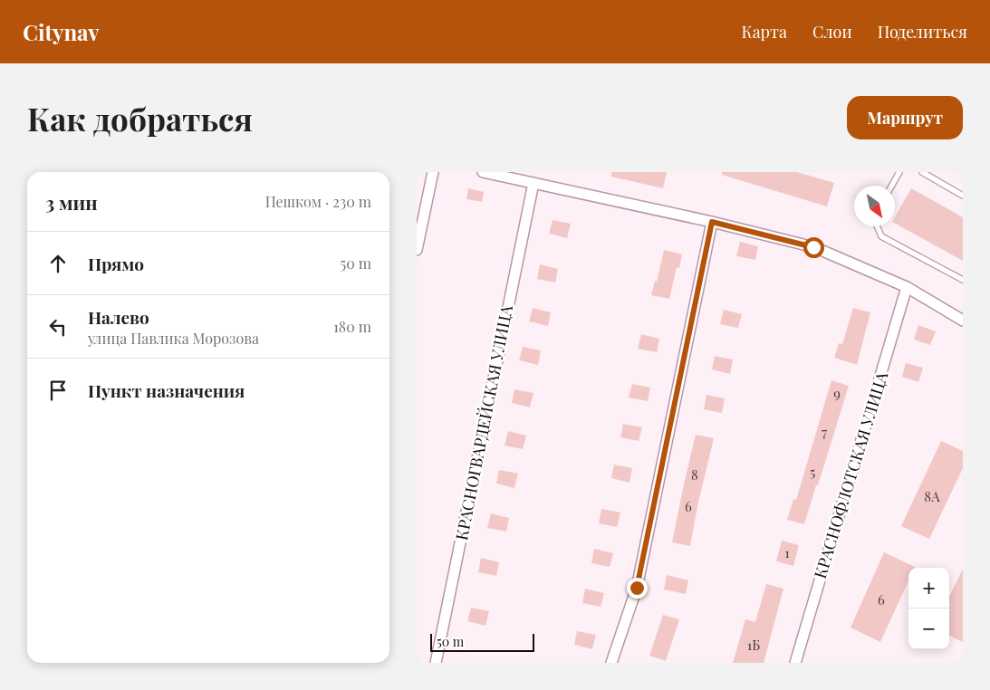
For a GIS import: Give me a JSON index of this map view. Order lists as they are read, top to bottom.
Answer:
{
  "streets": {
    "street": ["КРАСНОГВАРДЕЙСКАЯ УЛИЦА", "КРАСНОФЛОТСКАЯ УЛИЦА"]
  },
  "house_numbers": [
    "9",
    "7",
    "5",
    "8",
    "8А",
    "6",
    "1",
    "6",
    "1Б"
  ],
  "scale_bar": "50 m",
  "north": "bottom right",
  "page": {
    "header": "Citynav",
    "nav": ["Карта", "Слои", "Поделиться"],
    "buttons": "Маршрут",
    "title": "Как добраться",
    "heading": ["3 мин", "Пешком · 230 m"],
    "list": [
      ["Прямо", "50 m"],
      ["Налево", "улица Павлика Морозова", "180 m"],
      "Пункт назначения"
    ],
    "map_buttons": ["+", "−"],
    "scale": "50 m"
  }
}
